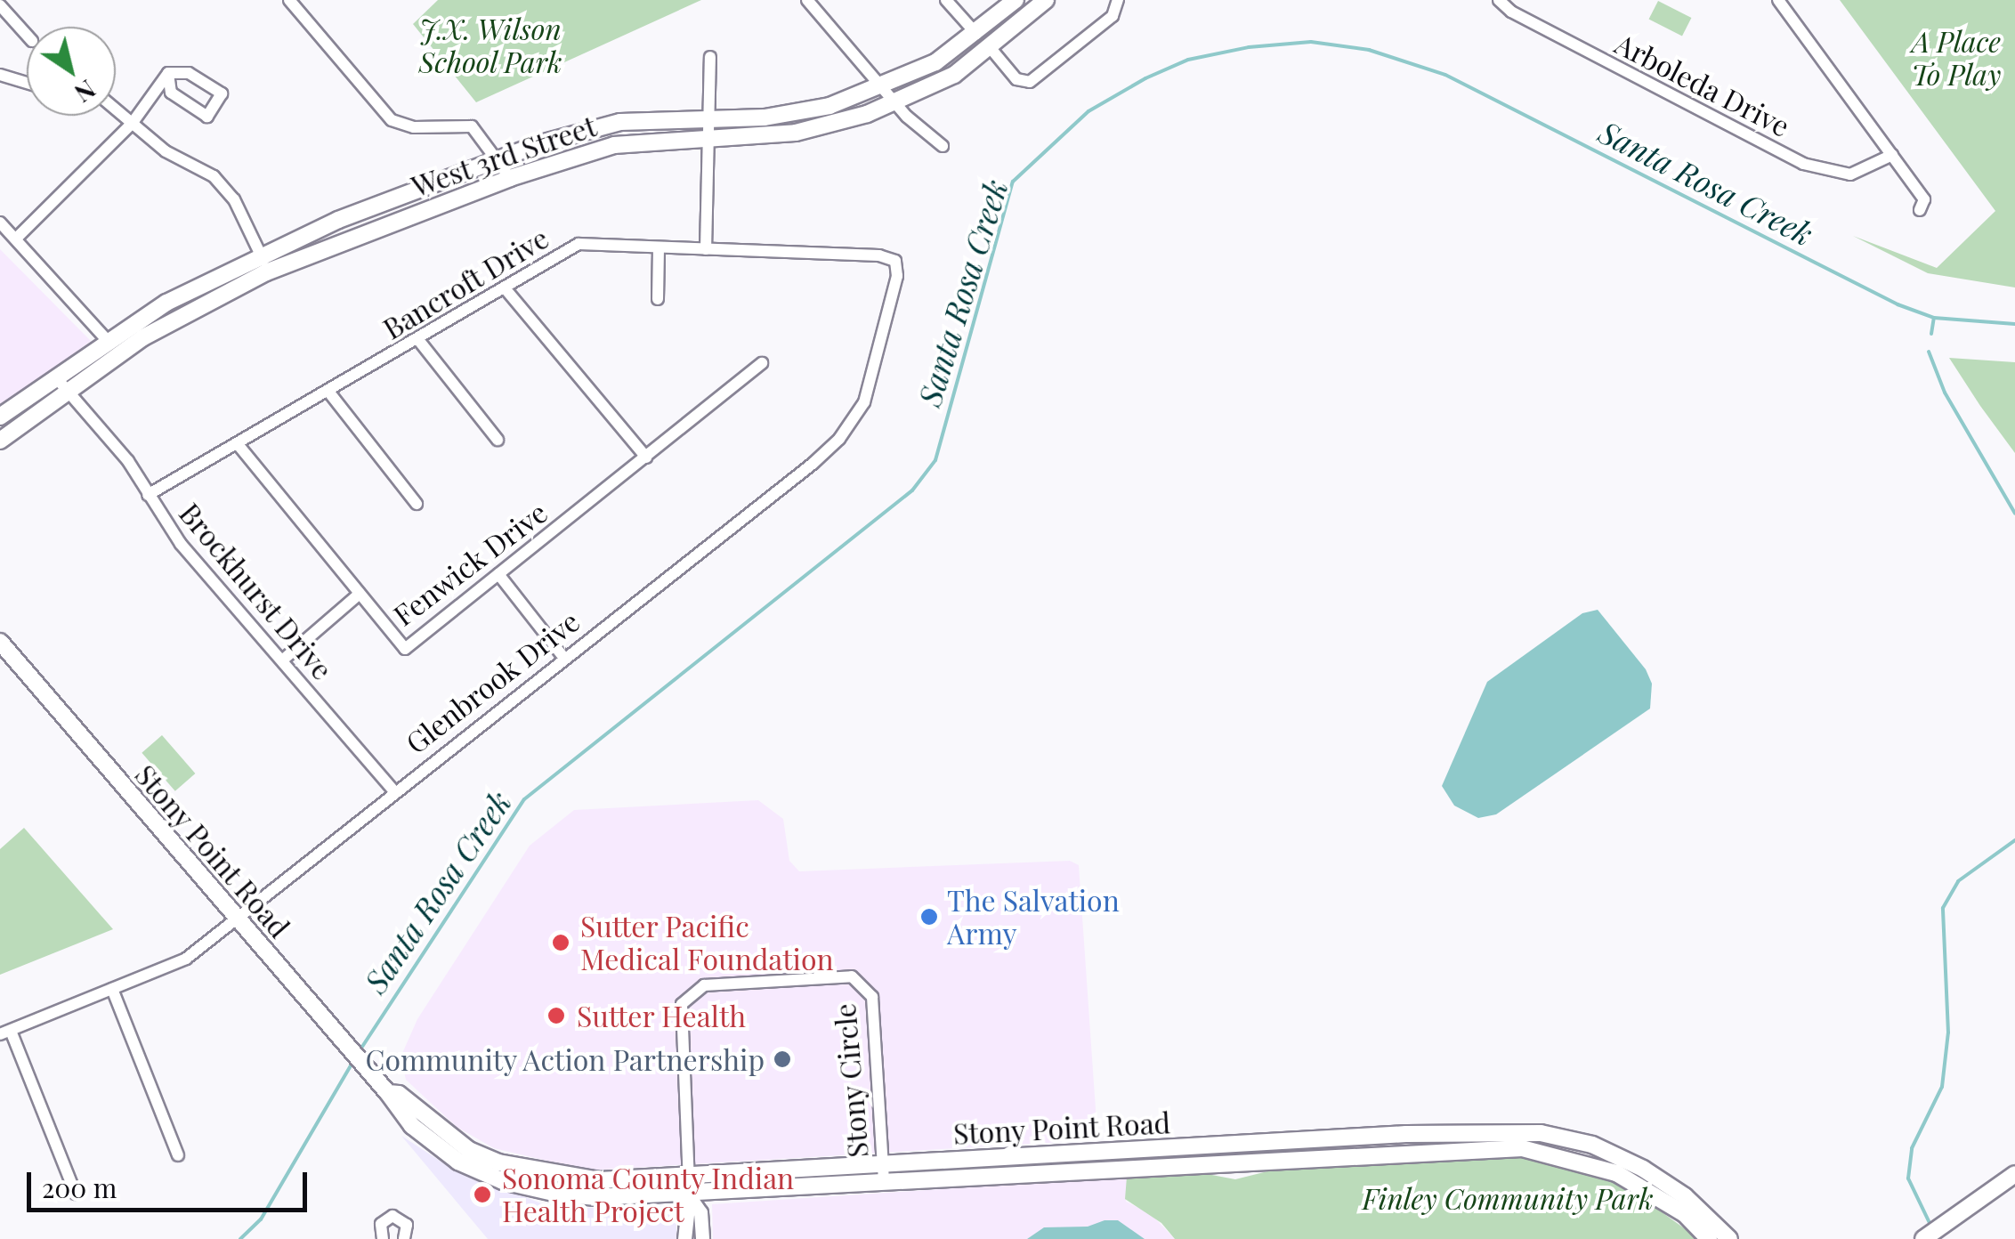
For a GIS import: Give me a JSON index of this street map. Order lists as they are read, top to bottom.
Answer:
{
  "streets": {
    "main road": ["West 3rd Street", "Stony Point Road"],
    "street": [
      "Arboleda Drive",
      "Bancroft Drive",
      "Fenwick Drive",
      "Brockhurst Drive",
      "Glenbrook Drive",
      "Stony Circle"
    ]
  },
  "crossings": [
    ["West 3rd Street", "Brockhurst Drive"],
    ["Bancroft Drive", "Fenwick Drive"],
    ["Bancroft Drive", "Brockhurst Drive"],
    ["Bancroft Drive", "Glenbrook Drive"],
    ["Brockhurst Drive", "Glenbrook Drive"],
    ["Glenbrook Drive", "Stony Point Road"],
    ["Stony Point Road", "Stony Circle"]
  ],
  "water": ["Santa Rosa Creek"],
  "parks": ["J.X. Wilson School Park", "A Place To Play", "Finley Community Park"],
  "places": [
    "The Salvation Army",
    "Sutter Pacific Medical Foundation",
    "Sutter Health",
    "Community Action Partnership",
    "Sonoma County Indian Health Project"
  ],
  "scale_bar": "200 m",
  "north": "bottom right"
}
